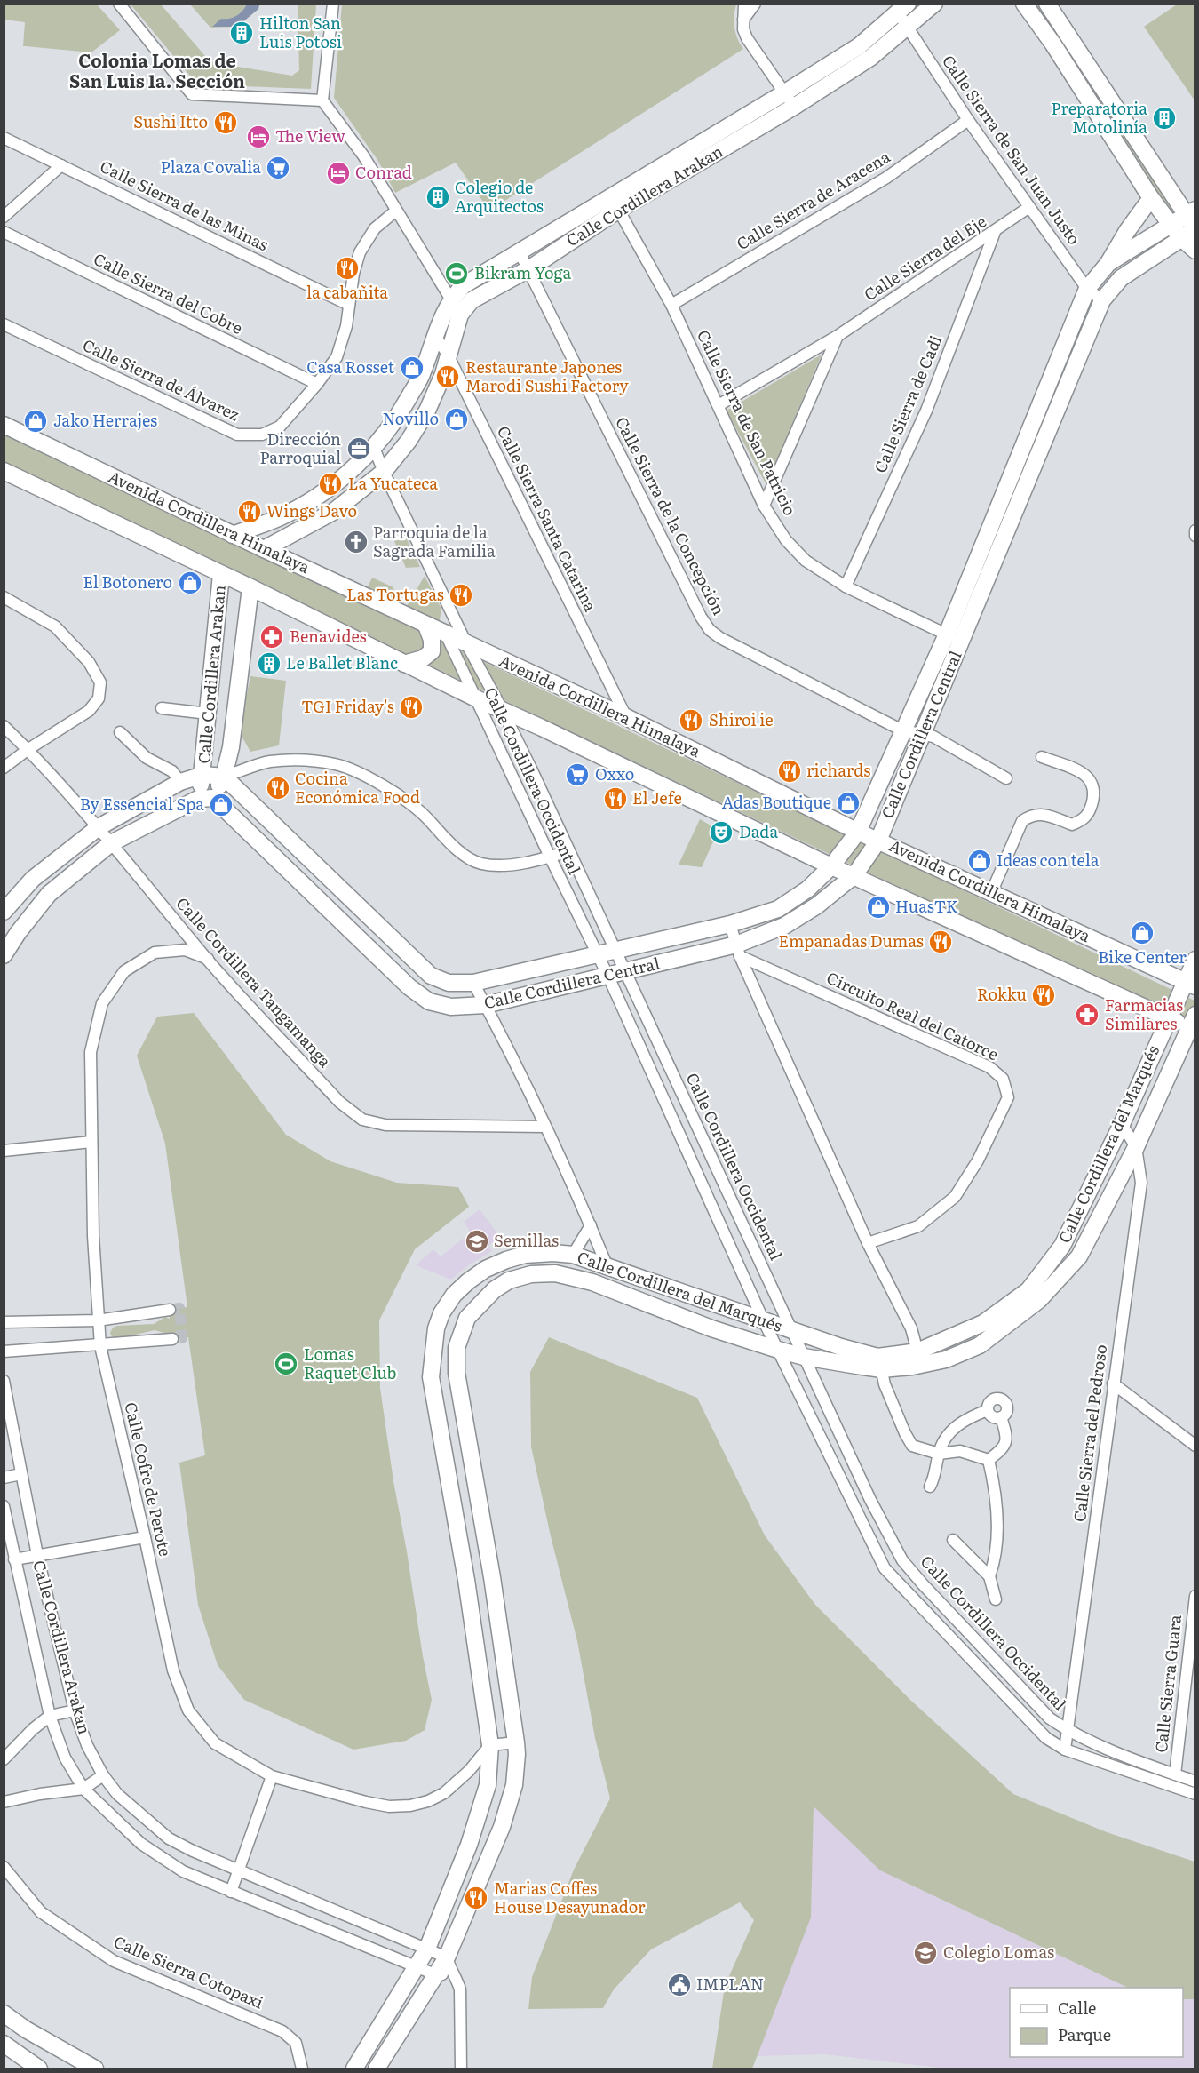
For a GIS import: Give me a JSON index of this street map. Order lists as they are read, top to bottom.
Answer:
{
  "streets": {
    "street": [
      "Calle Sierra de San Juan Justo",
      "Calle Cordillera Arakan",
      "Calle Sierra de Aracena",
      "Calle Sierra de las Minas",
      "Calle Sierra del Eje",
      "Calle Sierra del Cobre",
      "Calle Sierra de Álvarez",
      "Calle Sierra de Cadi",
      "Calle Sierra de San Patricio",
      "Calle Sierra de la Concepción",
      "Calle Sierra Santa Catarina",
      "Avenida Cordillera Himalaya",
      "Calle Cordillera Central",
      "Calle Cordillera Occidental",
      "Calle Cordillera Tangamanga",
      "Circuito Real del Catorce",
      "Calle Cordillera del Marqués",
      "Calle Sierra del Pedroso",
      "Calle Cofre de Perote",
      "Calle Sierra Guara",
      "Calle Sierra Cotopaxi"
    ]
  },
  "crossings": [
    ["Calle Sierra de San Juan Justo", "Calle Cordillera Arakan"],
    ["Calle Sierra de San Juan Justo", "Calle Sierra de Aracena"],
    ["Calle Sierra de San Juan Justo", "Calle Sierra del Eje"],
    ["Calle Sierra de San Juan Justo", "Calle Cordillera Central"],
    ["Calle Cordillera Arakan", "Calle Sierra de San Patricio"],
    ["Calle Cordillera Arakan", "Calle Sierra de la Concepción"],
    ["Calle Cordillera Arakan", "Calle Sierra Santa Catarina"],
    ["Calle Cordillera Arakan", "Avenida Cordillera Himalaya"],
    ["Calle Cordillera Arakan", "Calle Cordillera Central"],
    ["Calle Cordillera Arakan", "Calle Cordillera Occidental"],
    ["Calle Cordillera Arakan", "Calle Cordillera Tangamanga"],
    ["Calle Cordillera Arakan", "Calle Cordillera del Marqués"],
    ["Calle Sierra de Aracena", "Calle Sierra de San Patricio"],
    ["Calle Sierra de las Minas", "Calle Sierra de Álvarez"],
    ["Calle Sierra del Eje", "Calle Sierra de Cadi"],
    ["Calle Sierra del Eje", "Calle Sierra de San Patricio"],
    ["Calle Sierra del Cobre", "Calle Sierra de Álvarez"],
    ["Calle Sierra de Cadi", "Calle Sierra de San Patricio"],
    ["Calle Sierra de San Patricio", "Calle Cordillera Central"],
    ["Calle Sierra de la Concepción", "Calle Cordillera Central"],
    ["Calle Sierra Santa Catarina", "Avenida Cordillera Himalaya"],
    ["Avenida Cordillera Himalaya", "Calle Cordillera Central"],
    ["Avenida Cordillera Himalaya", "Calle Cordillera Occidental"],
    ["Avenida Cordillera Himalaya", "Calle Cordillera del Marqués"],
    ["Calle Cordillera Central", "Calle Cordillera Occidental"],
    ["Calle Cordillera Central", "Circuito Real del Catorce"],
    ["Calle Cordillera Occidental", "Calle Cordillera del Marqués"],
    ["Calle Cordillera Occidental", "Calle Sierra del Pedroso"],
    ["Calle Cordillera Occidental", "Calle Sierra Guara"],
    ["Calle Cordillera Tangamanga", "Calle Cofre de Perote"],
    ["Calle Cordillera del Marqués", "Calle Sierra del Pedroso"],
    ["Calle Cordillera del Marqués", "Calle Cofre de Perote"]
  ],
  "districts": ["Colonia Lomas de San Luis 1a. Sección"],
  "places": {
    "building": [
      "Hilton San Luis Potosi",
      "Preparatoria Motolinía",
      "Colegio de Arquitectos",
      "Le Ballet Blanc"
    ],
    "restaurant": [
      "Sushi Itto",
      "la cabañita",
      "Restaurante Japones Marodi Sushi Factory",
      "La Yucateca",
      "Wings Davo",
      "Las Tortugas",
      "TGI Friday's",
      "Shiroi ie",
      "richards",
      "Cocina Económica Food",
      "El Jefe",
      "Empanadas Dumas",
      "Rokku",
      "Marias Coffes House Desayunador"
    ],
    "hotel": ["The View", "Conrad"],
    "supermarket": ["Plaza Covalia", "Oxxo"],
    "sports": ["Bikram Yoga", "Lomas Raquet Club"],
    "shop": [
      "Casa Rosset",
      "Novillo",
      "Jako Herrajes",
      "El Botonero",
      "Adas Boutique",
      "By Essencial Spa",
      "Ideas con tela",
      "HuasTK",
      "Bike Center"
    ],
    "office": ["Dirección Parroquial"],
    "church": ["Parroquia de la Sagrada Familia"],
    "pharmacy": ["Benavides", "Farmacias Similares"],
    "theatre": ["Dada"],
    "school or university": ["Semillas", "Colegio Lomas"],
    "public building": ["IMPLAN"]
  },
  "legend": ["Calle", "Parque"]
}
